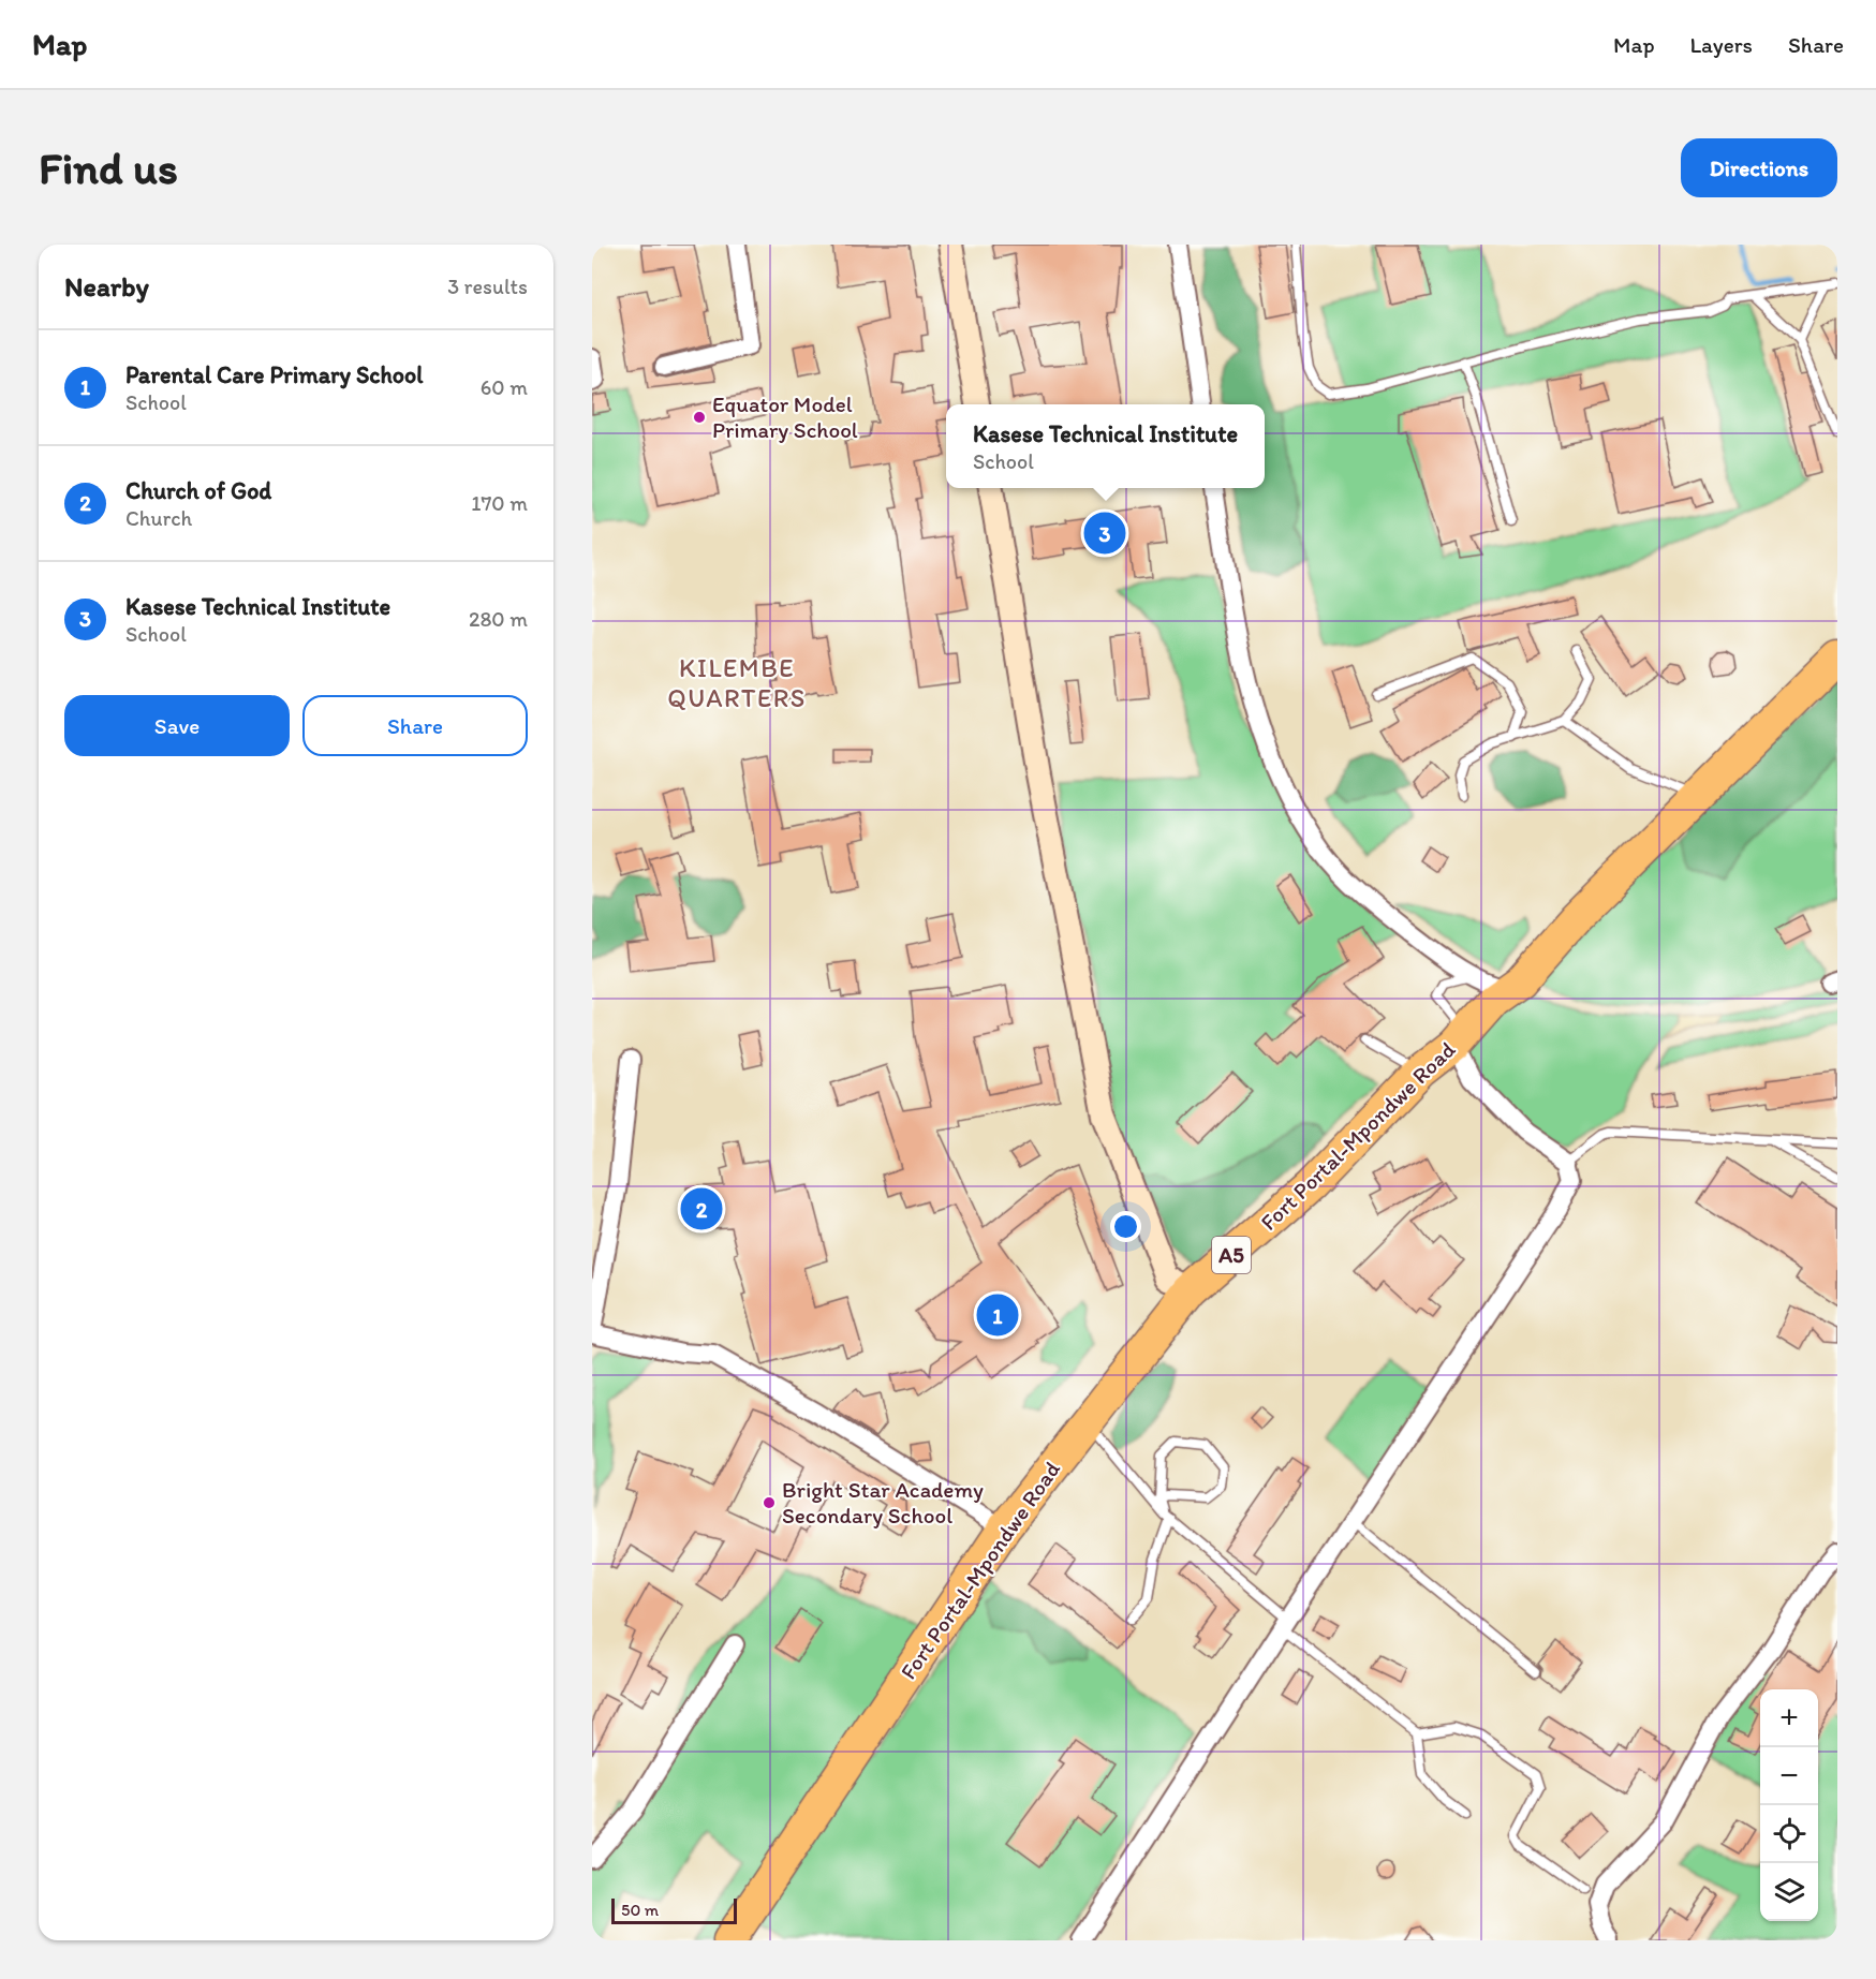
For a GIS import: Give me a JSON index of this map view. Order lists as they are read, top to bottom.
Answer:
{
  "streets": {
    "highway": ["Fort Portal-Mpondwe Road", "A5"]
  },
  "districts": ["KILEMBE QUARTERS"],
  "places": ["Equator Model Primary School", "Bright Star Academy Secondary School"],
  "scale_bar": "50 m",
  "page": {
    "header": "Map",
    "nav": ["Map", "Layers", "Share"],
    "buttons": [
      "Directions",
      ["Save", "Share"]
    ],
    "title": "Find us",
    "heading": ["Nearby", "3 results"],
    "list": [
      {
        "mark": "1",
        "name": "Parental Care Primary School",
        "note": "School",
        "value": "60 m"
      },
      {
        "mark": "2",
        "name": "Church of God",
        "note": "Church",
        "value": "170 m"
      },
      {
        "mark": "3",
        "name": "Kasese Technical Institute",
        "note": "School",
        "value": "280 m"
      }
    ],
    "popup": ["Kasese Technical Institute", "School"],
    "pins": ["3", "2", "1"],
    "map_buttons": ["+", "−"],
    "scale": "50 m"
  }
}
